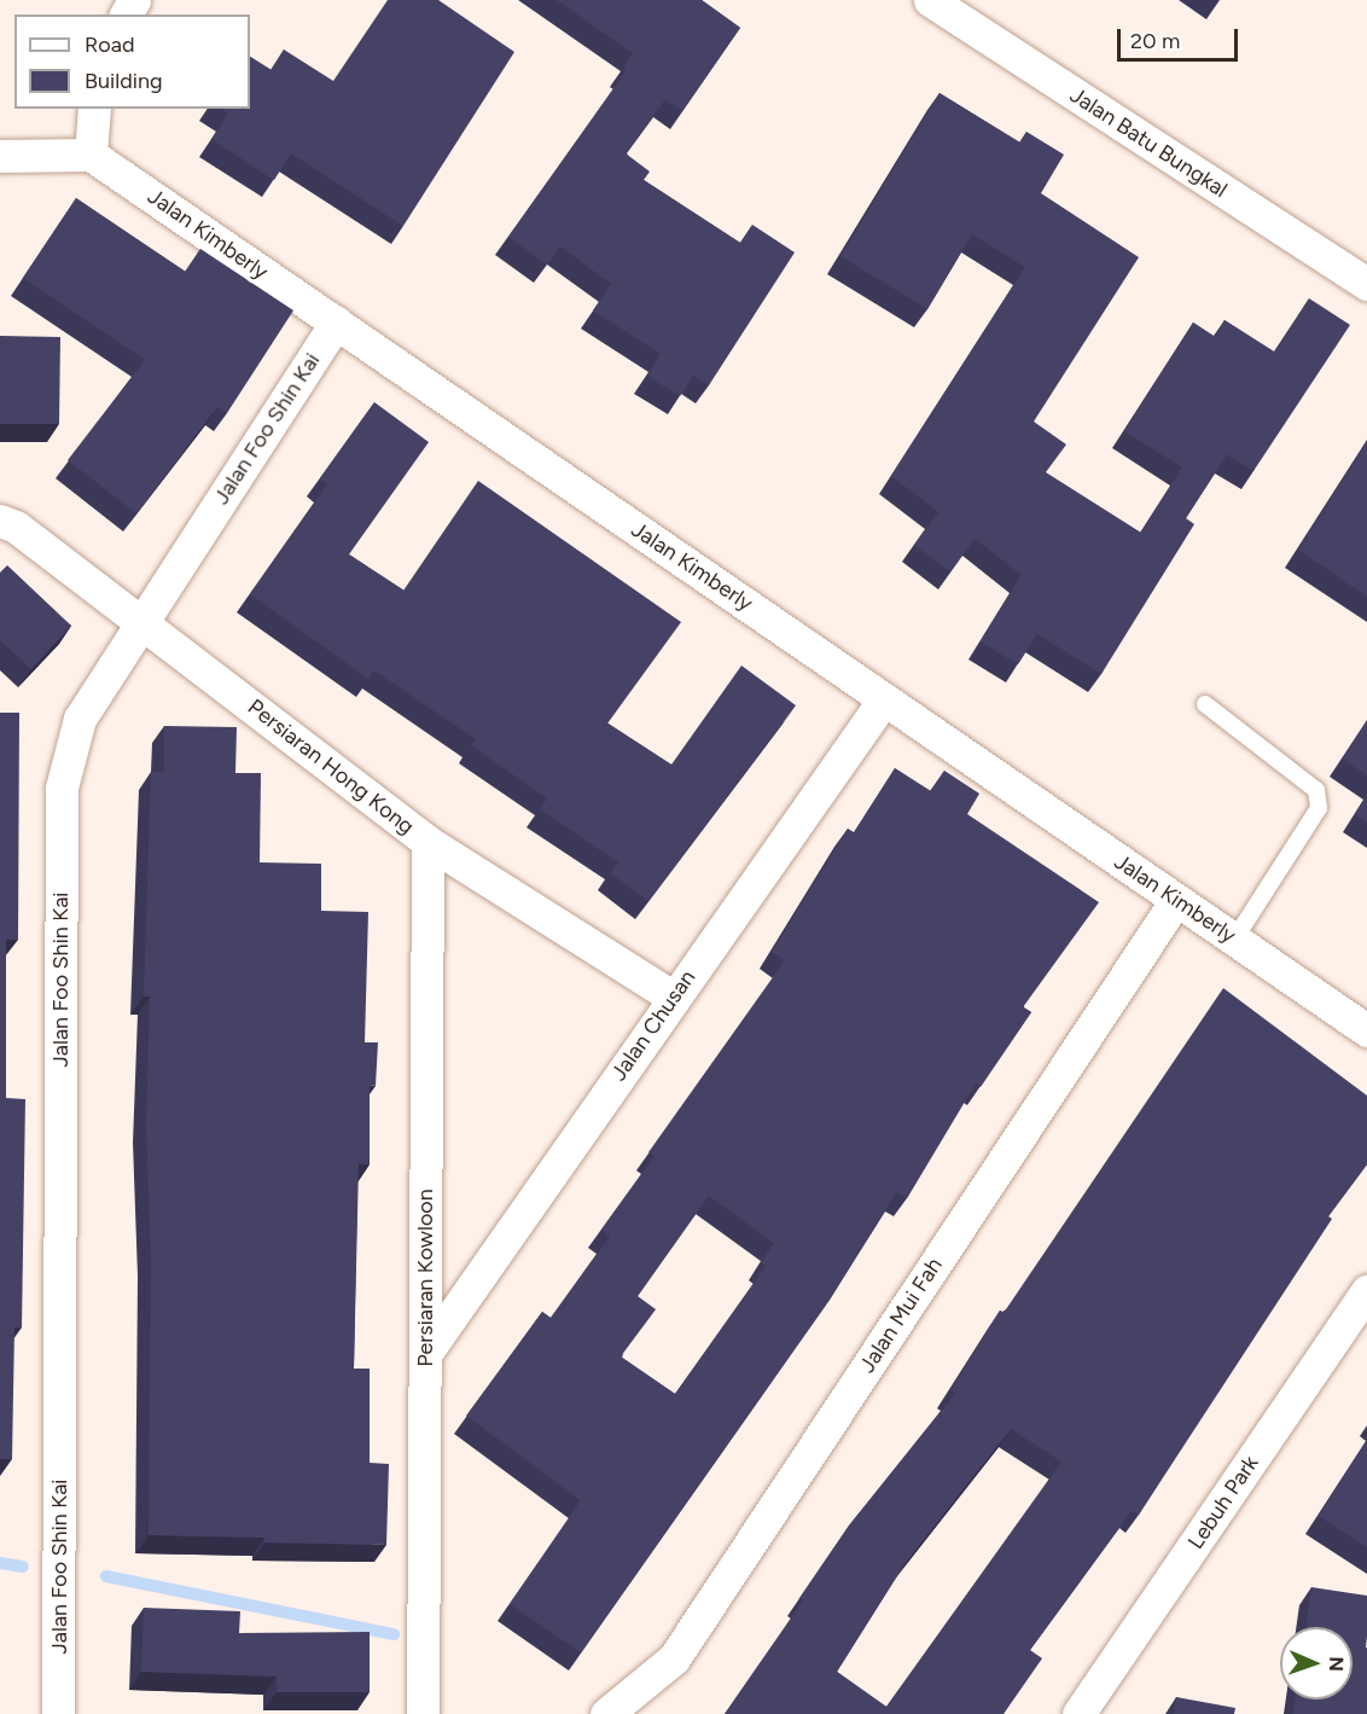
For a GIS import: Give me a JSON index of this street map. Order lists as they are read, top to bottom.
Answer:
{
  "streets": {
    "street": [
      "Jalan Batu Bungkal",
      "Jalan Kimberly",
      "Jalan Foo Shin Kai",
      "Persiaran Hong Kong",
      "Jalan Chusan",
      "Persiaran Kowloon",
      "Jalan Mui Fah",
      "Lebuh Park"
    ]
  },
  "crossings": [
    ["Jalan Kimberly", "Jalan Foo Shin Kai"],
    ["Jalan Kimberly", "Jalan Chusan"],
    ["Jalan Kimberly", "Jalan Mui Fah"],
    ["Jalan Foo Shin Kai", "Persiaran Hong Kong"],
    ["Persiaran Hong Kong", "Jalan Chusan"],
    ["Persiaran Hong Kong", "Persiaran Kowloon"],
    ["Jalan Chusan", "Persiaran Kowloon"]
  ],
  "legend": ["Road", "Building"],
  "scale_bar": "20 m",
  "north": "right"
}
